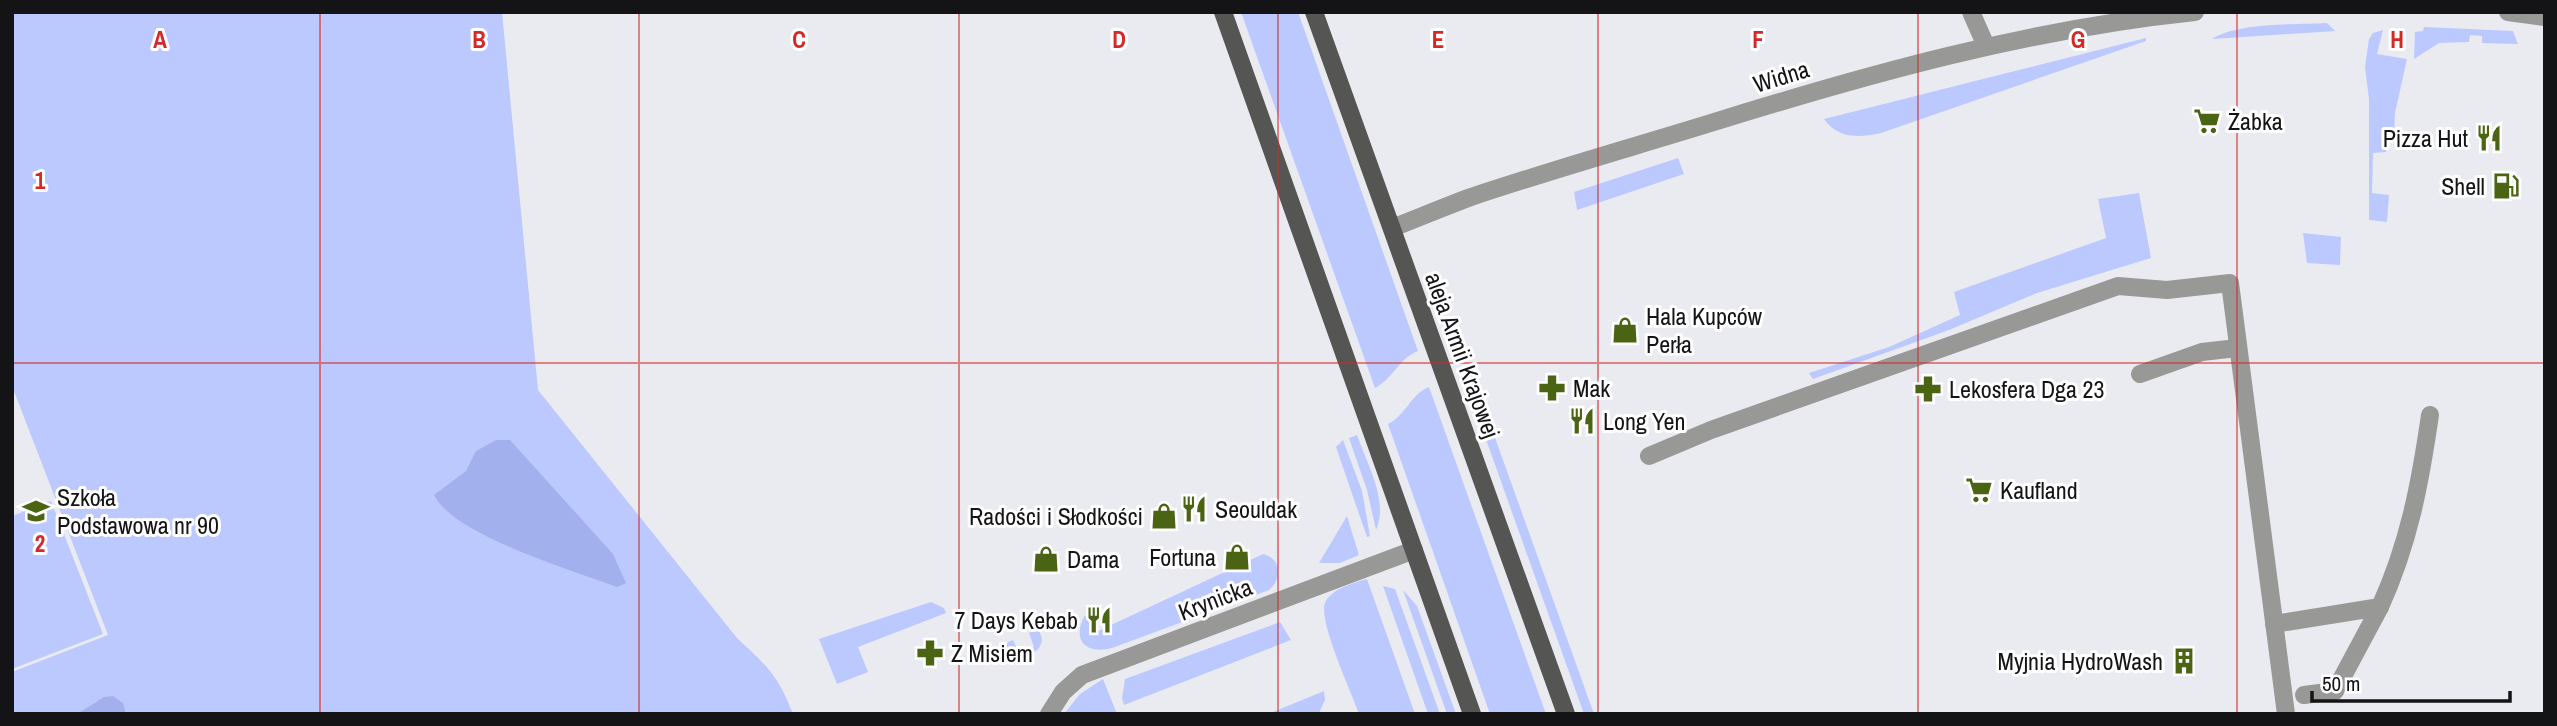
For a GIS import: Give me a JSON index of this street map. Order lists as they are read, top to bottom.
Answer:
{
  "streets": {
    "main road": ["aleja Armii Krajowej"],
    "street": ["Widna", "Krynicka"]
  },
  "crossings": [
    ["Widna", "aleja Armii Krajowej"]
  ],
  "places": {
    "supermarket": ["Żabka", "Kaufland"],
    "restaurant": [
      "Pizza Hut",
      "Long Yen",
      "Seouldak",
      "7 Days Kebab"
    ],
    "fuel station": ["Shell"],
    "shop": [
      "Hala Kupców Perła",
      "Radości i Słodkości",
      "Fortuna",
      "Dama"
    ],
    "pharmacy": ["Mak", "Lekosfera Dga 23", "Z Misiem"],
    "school or university": ["Szkoła Podstawowa nr 90"],
    "building": ["Myjnia HydroWash"]
  },
  "scale_bar": "50 m",
  "grid": {
    "columns": [
      "A",
      "B",
      "C",
      "D",
      "E",
      "F",
      "G",
      "H"
    ],
    "rows": ["1", "2"]
  }
}
